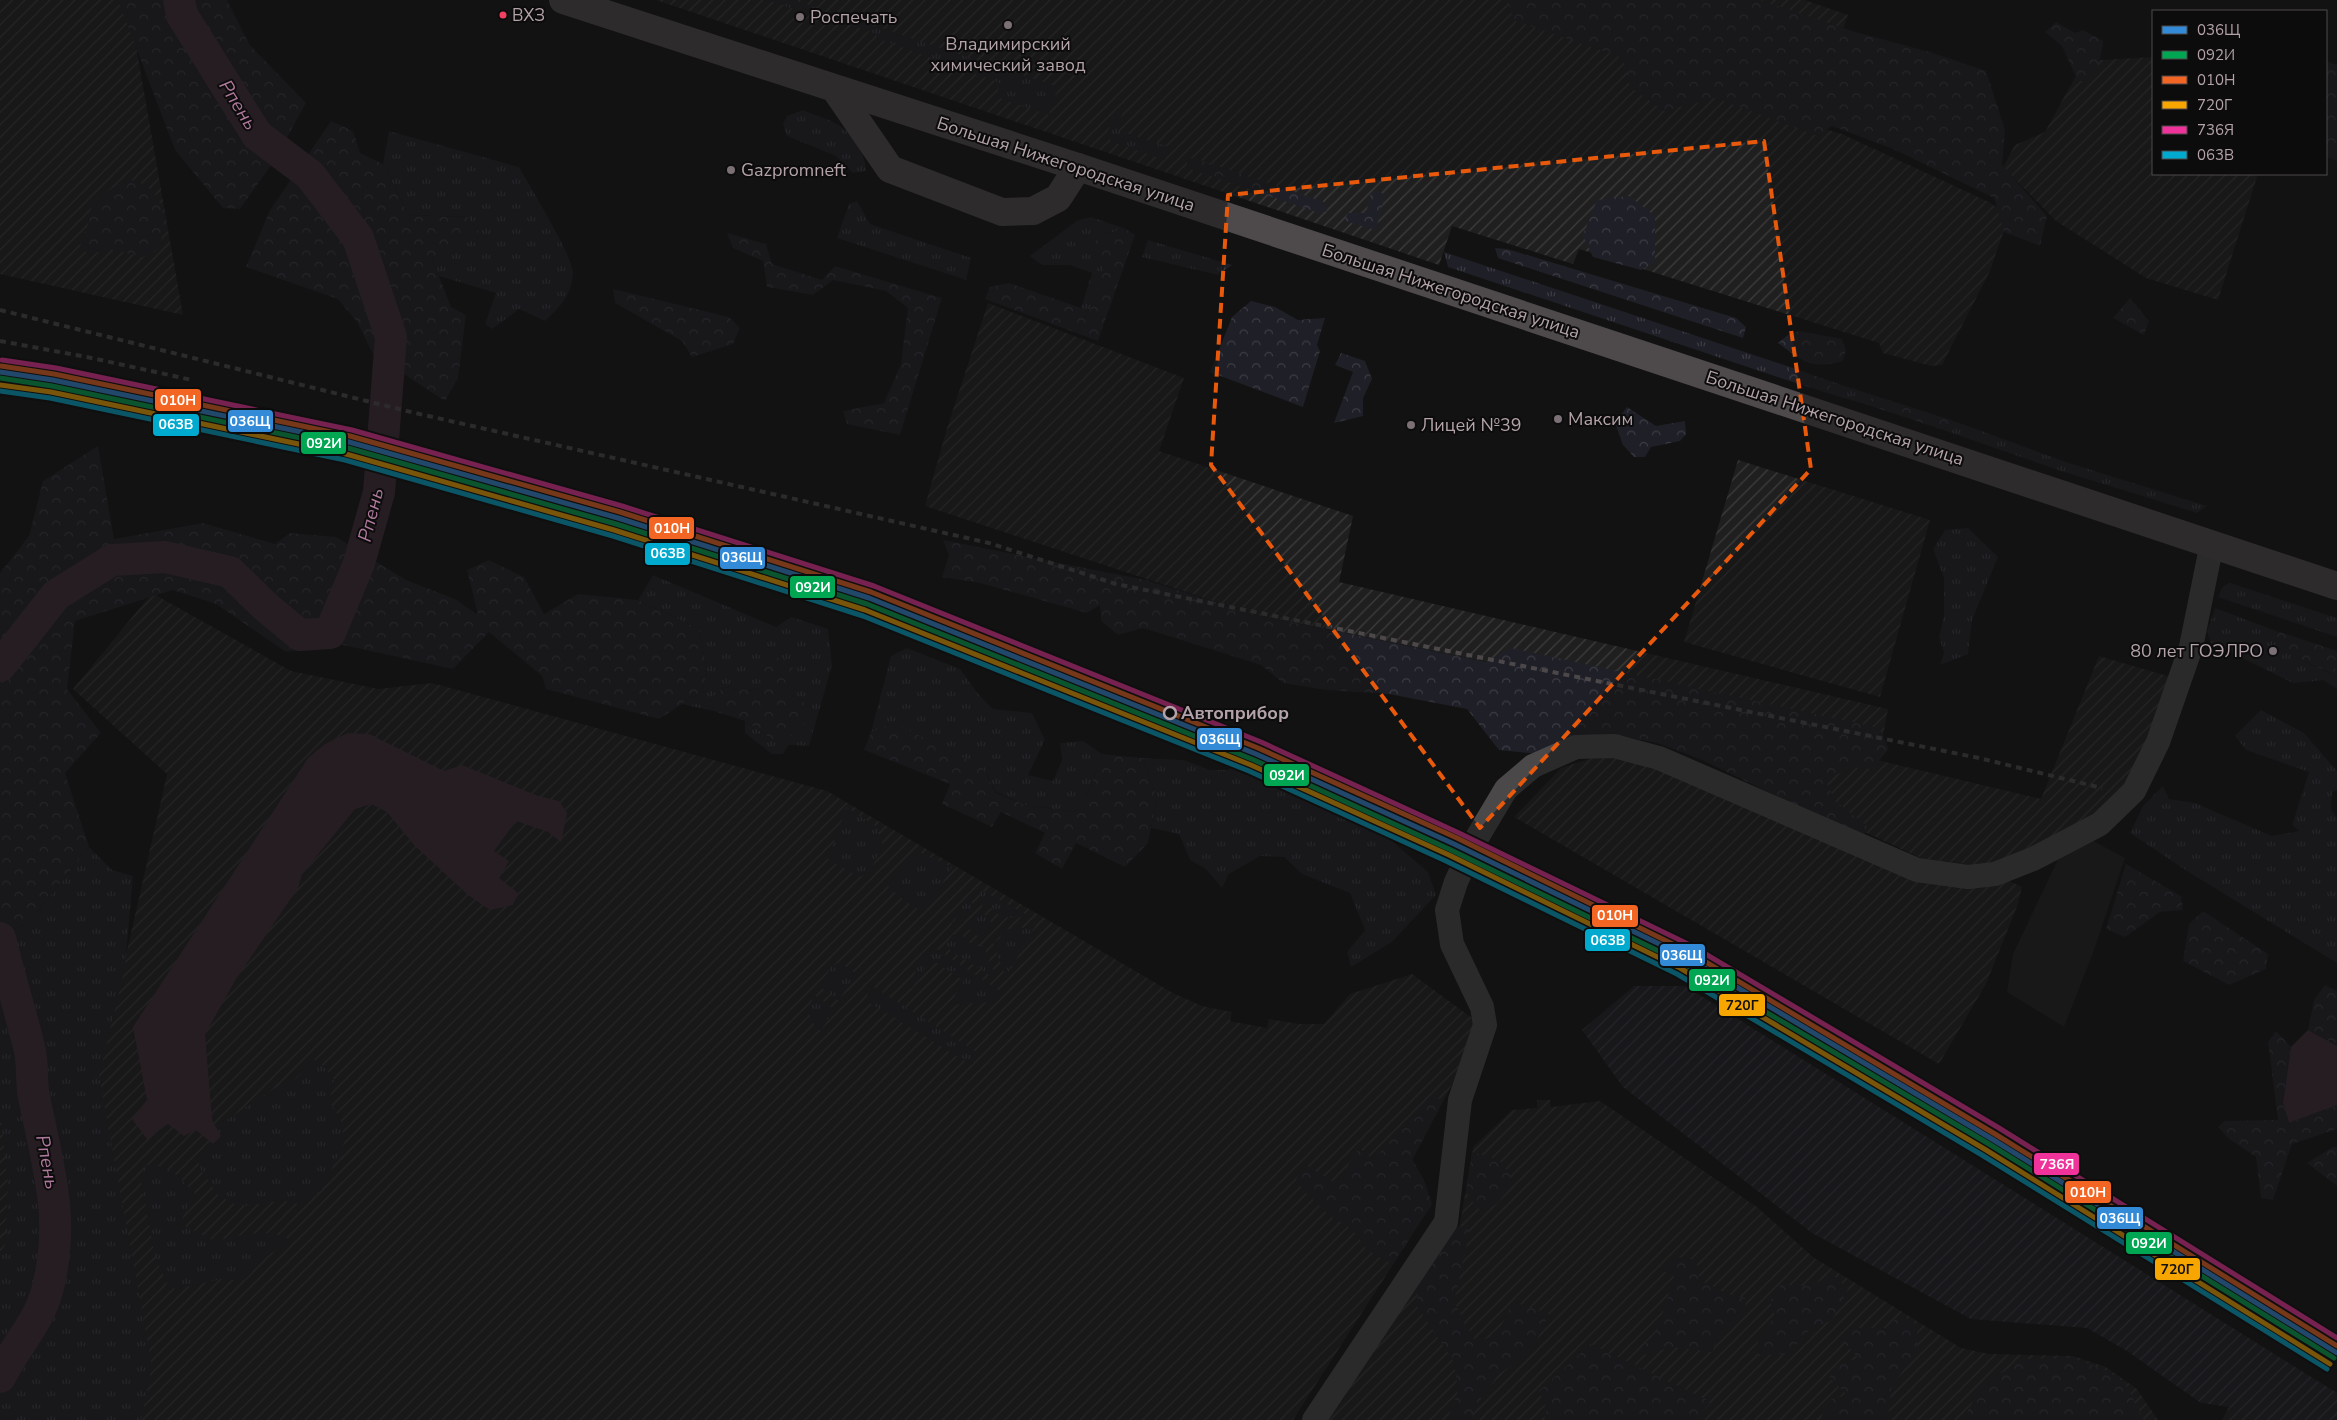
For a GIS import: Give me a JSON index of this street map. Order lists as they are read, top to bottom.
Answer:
{
  "streets": {
    "main road": ["Большая Нижегородская улица"]
  },
  "water": ["Рпень"],
  "places": [
    "ВХЗ",
    "Роспечать",
    "Владимирский химический завод",
    "Gazpromneft",
    "Максим",
    "Лицей №39",
    "80 лет ГОЭЛРО",
    "Автоприбор"
  ],
  "lines": [
    "transit line 736Я",
    "transit line 010Н",
    "transit line 036Щ",
    "transit line 092И",
    "transit line 720Г",
    "transit line 063В"
  ],
  "legend": [
    "036Щ",
    "092И",
    "010Н",
    "720Г",
    "736Я",
    "063В"
  ]
}
